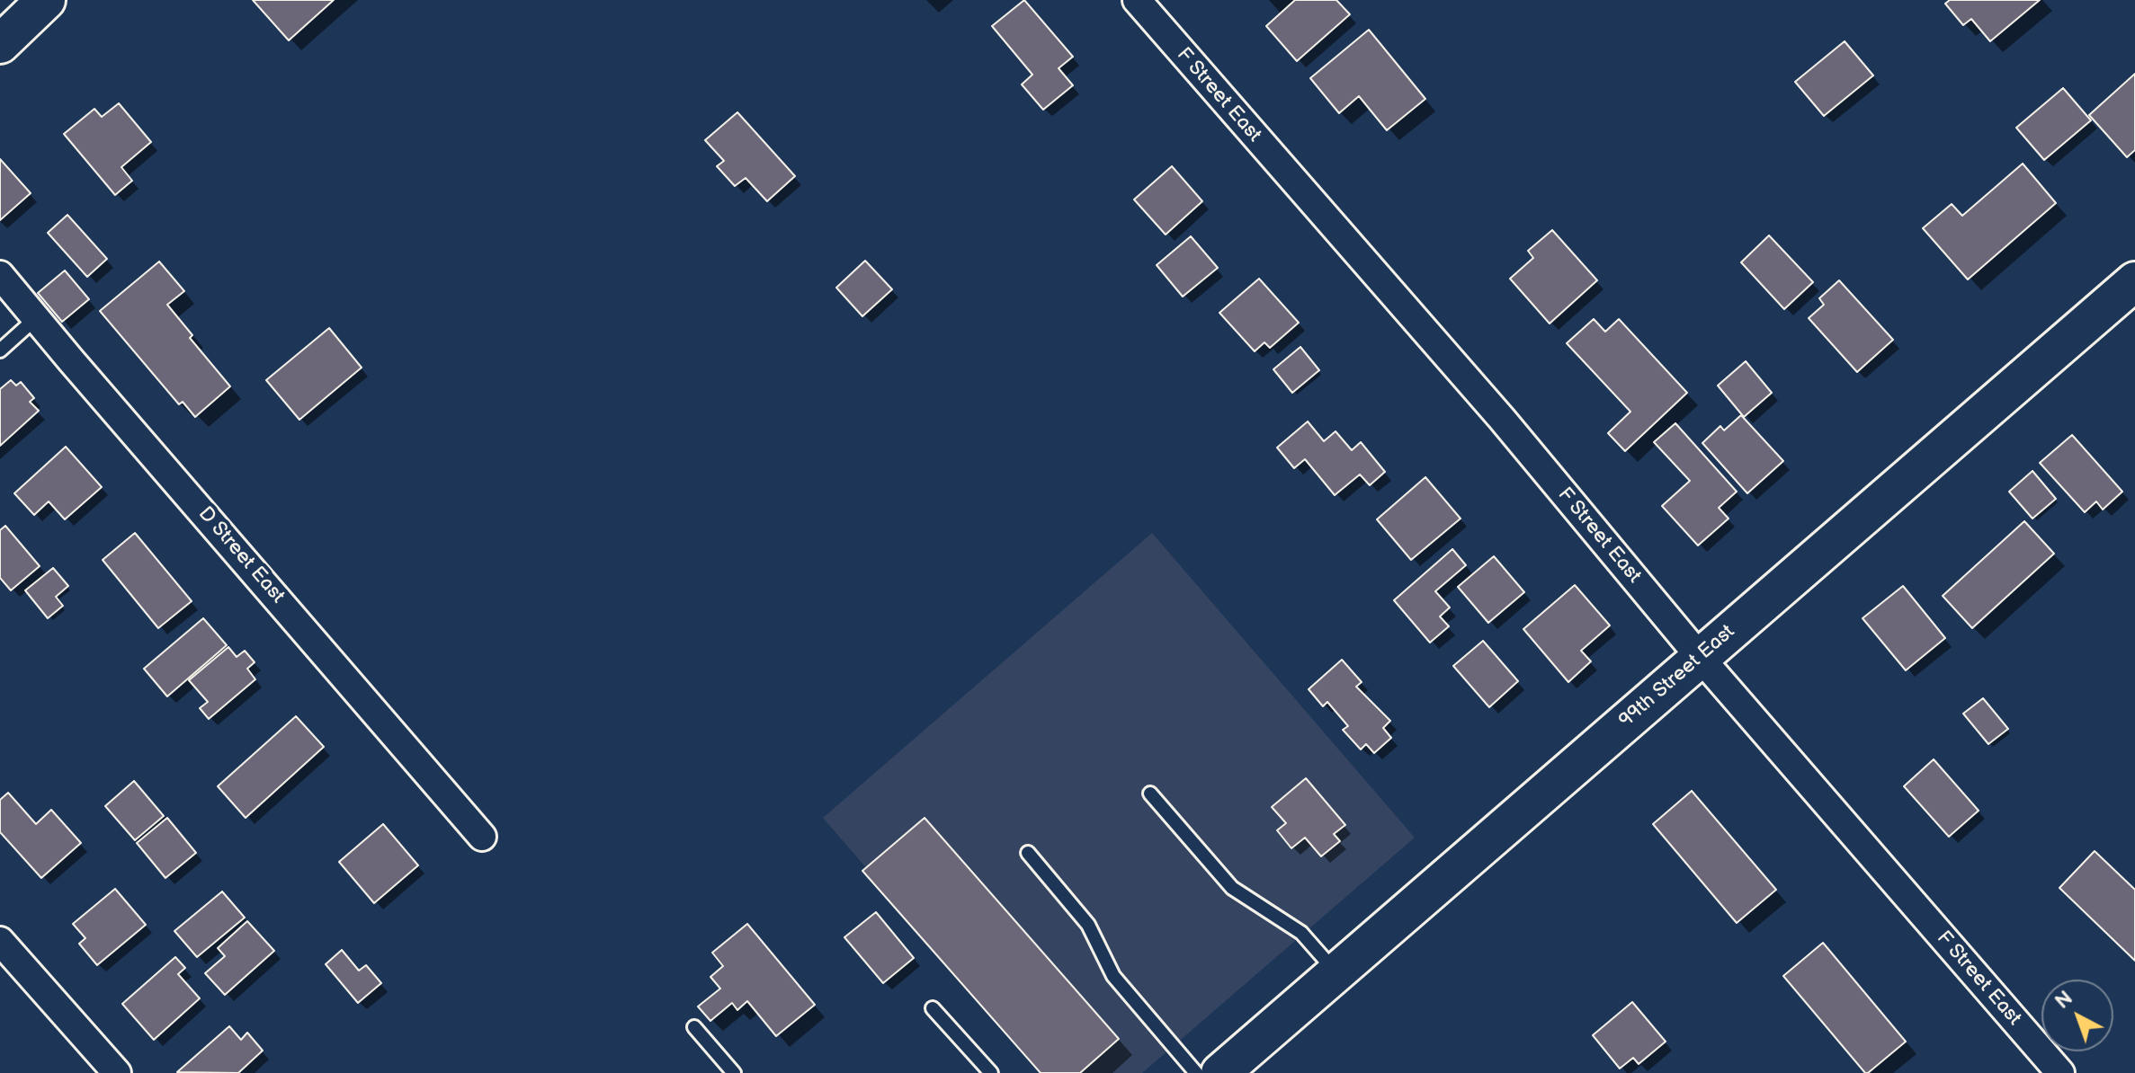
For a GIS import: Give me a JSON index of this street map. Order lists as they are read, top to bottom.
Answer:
{
  "streets": {
    "street": ["F Street East", "D Street East", "99th Street East"]
  },
  "crossings": [
    ["F Street East", "99th Street East"]
  ],
  "north": "top left"
}
